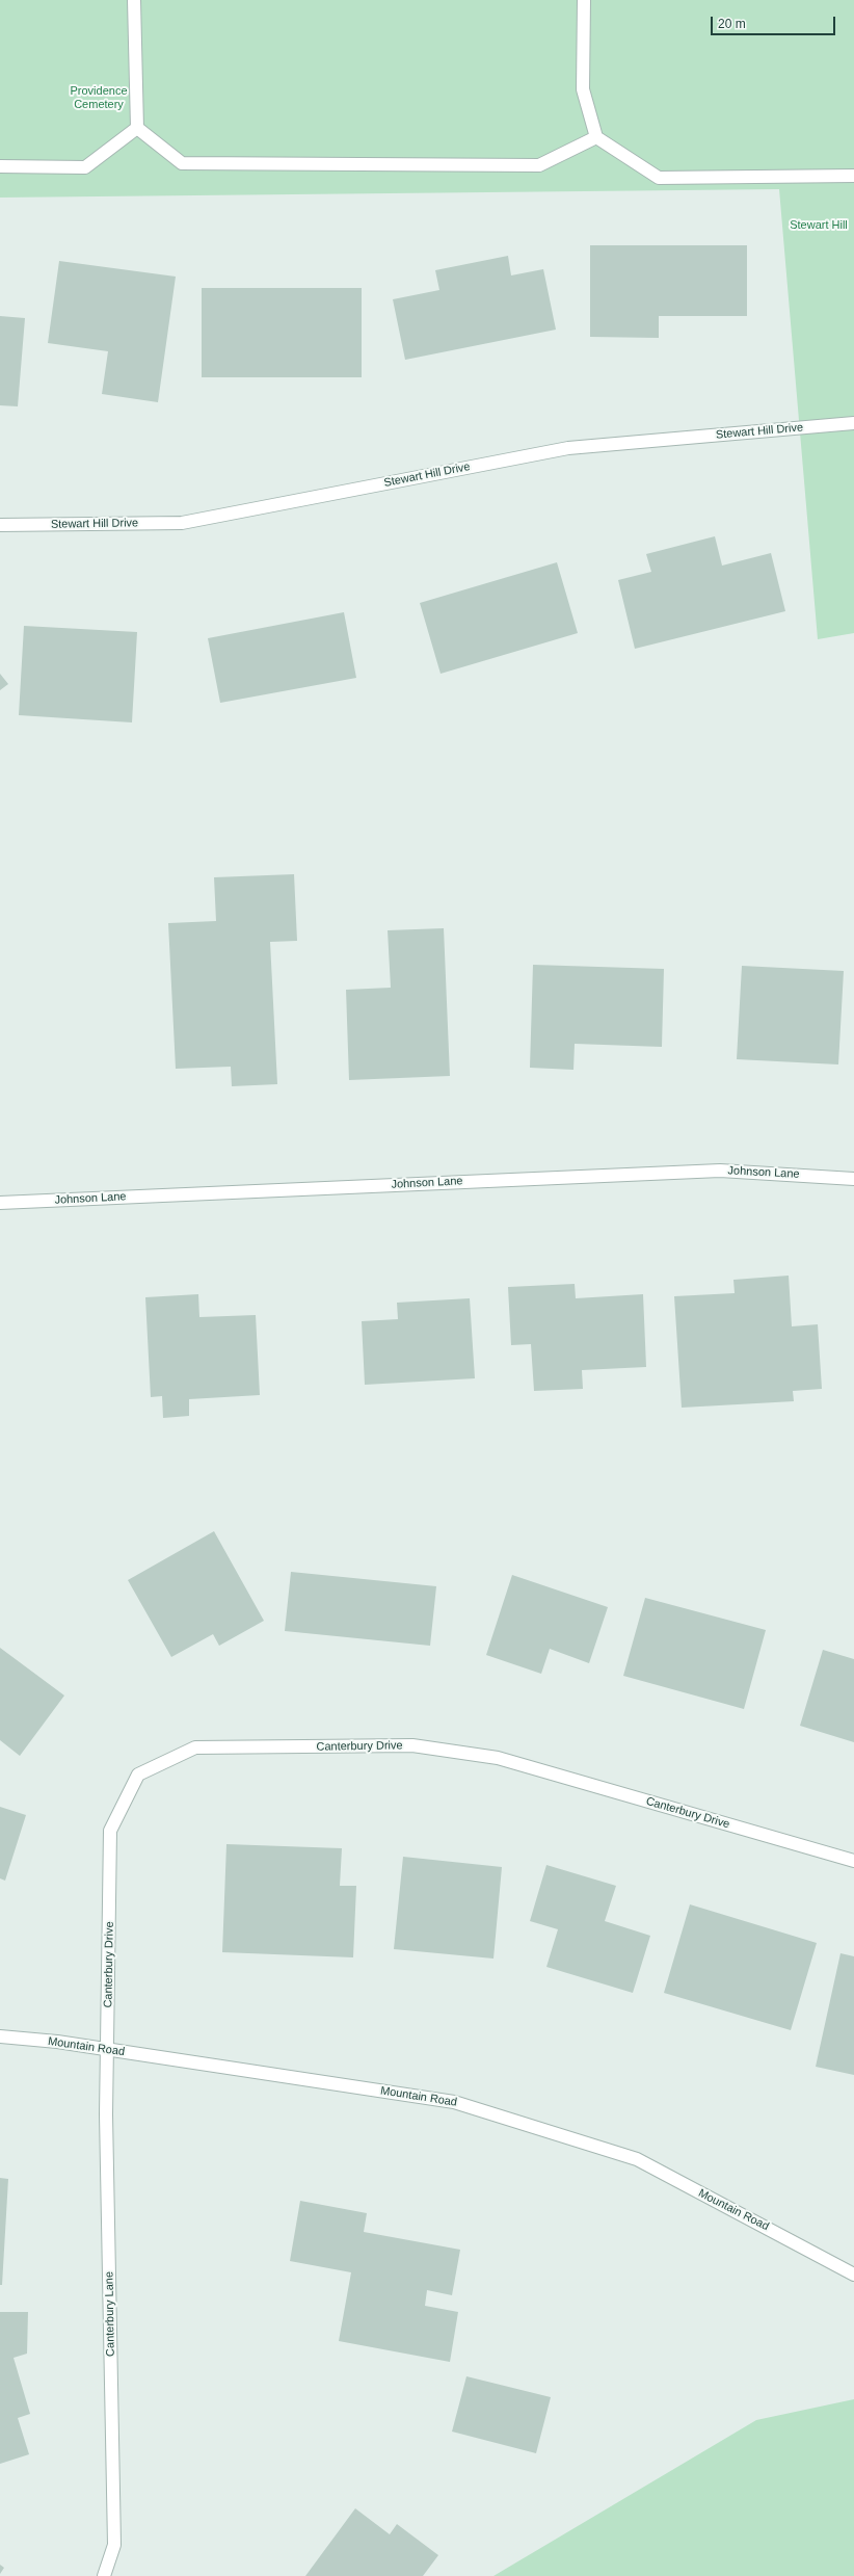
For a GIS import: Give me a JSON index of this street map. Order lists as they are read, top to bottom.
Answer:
{
  "streets": {
    "street": [
      "Stewart Hill Drive",
      "Johnson Lane",
      "Canterbury Drive",
      "Mountain Road",
      "Canterbury Lane"
    ]
  },
  "crossings": [
    ["Canterbury Drive", "Mountain Road"],
    ["Canterbury Drive", "Canterbury Lane"],
    ["Mountain Road", "Canterbury Lane"]
  ],
  "parks": ["Providence Cemetery", "Stewart Hill"],
  "scale_bar": "20 m"
}
